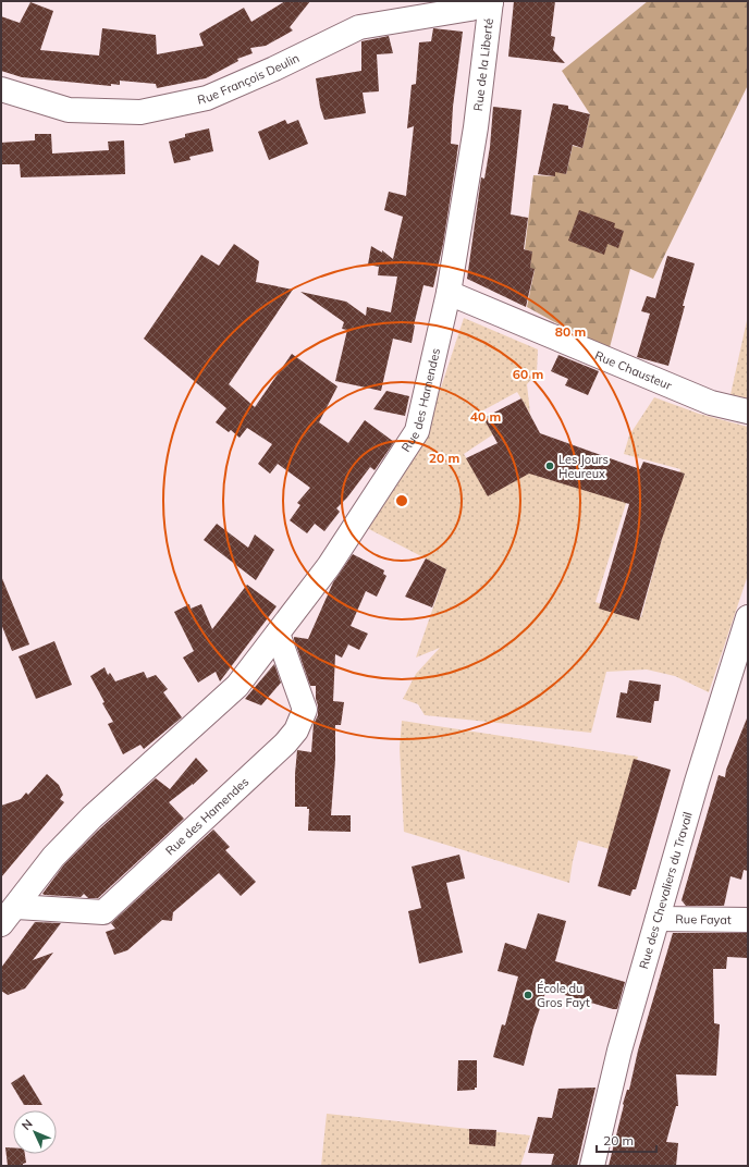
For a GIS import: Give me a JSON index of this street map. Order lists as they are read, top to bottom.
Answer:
{
  "streets": {
    "street": [
      "Rue de la Liberté",
      "Rue François Deulin",
      "Rue Chausteur",
      "Rue des Hamendes",
      "Rue des Chevaliers du Travail",
      "Rue Fayat"
    ]
  },
  "crossings": [
    ["Rue de la Liberté", "Rue François Deulin"],
    ["Rue de la Liberté", "Rue des Hamendes"],
    ["Rue Chausteur", "Rue des Hamendes"],
    ["Rue des Chevaliers du Travail", "Rue Fayat"]
  ],
  "places": ["Les Jours Heureux", "École du Gros Fayt"],
  "scale_bar": "20 m",
  "north": "top left",
  "rings": [
    "80 m",
    "60 m",
    "40 m",
    "20 m"
  ]
}
